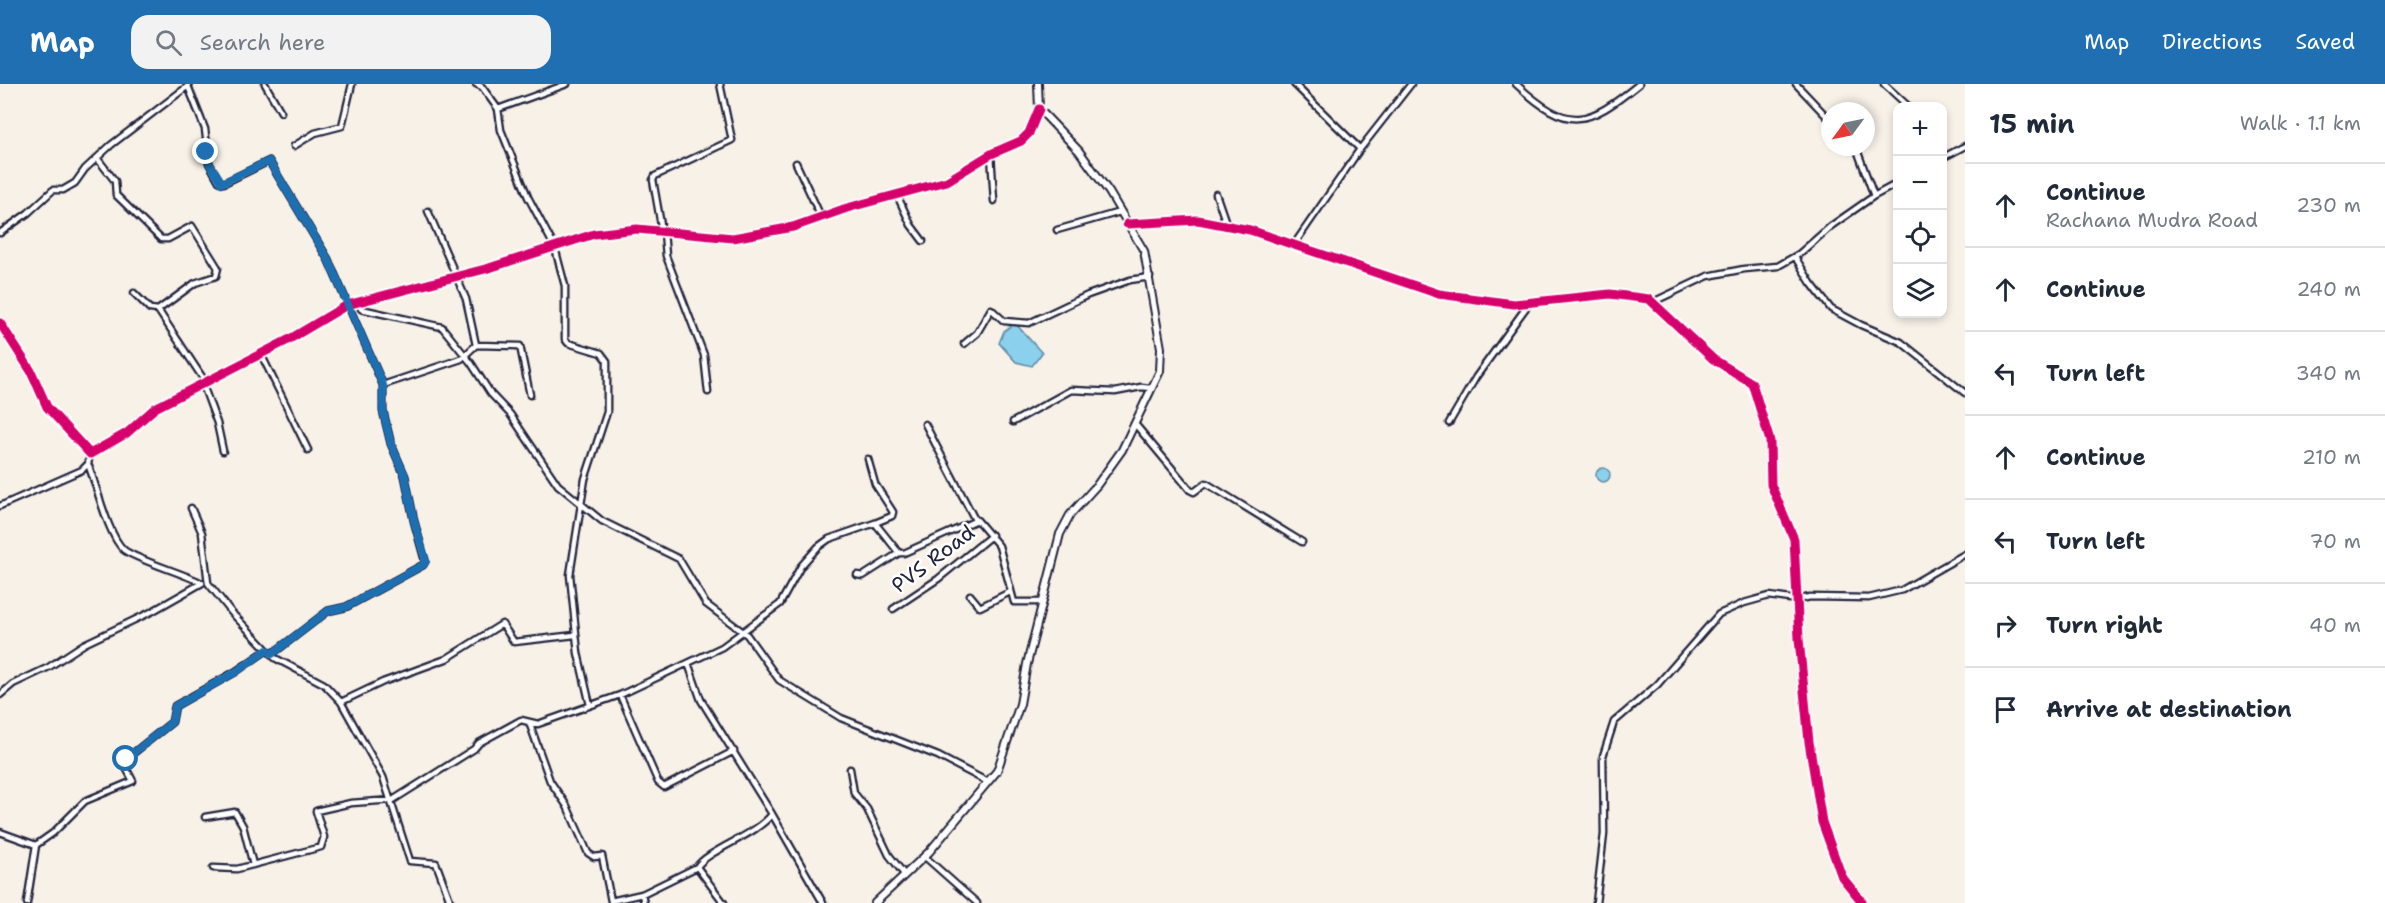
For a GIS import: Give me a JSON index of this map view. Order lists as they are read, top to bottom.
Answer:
{
  "streets": {
    "street": ["PVS Road"]
  },
  "north": "bottom left",
  "page": {
    "header": "Map",
    "search": "Search here",
    "nav": ["Map", "Directions", "Saved"],
    "heading": ["15 min", "Walk · 1.1 km"],
    "map_buttons": ["+", "−"],
    "list": [
      ["Continue", "Rachana Mudra Road", "230 m"],
      ["Continue", "240 m"],
      ["Turn left", "340 m"],
      ["Continue", "210 m"],
      ["Turn left", "70 m"],
      ["Turn right", "40 m"],
      "Arrive at destination"
    ]
  }
}
